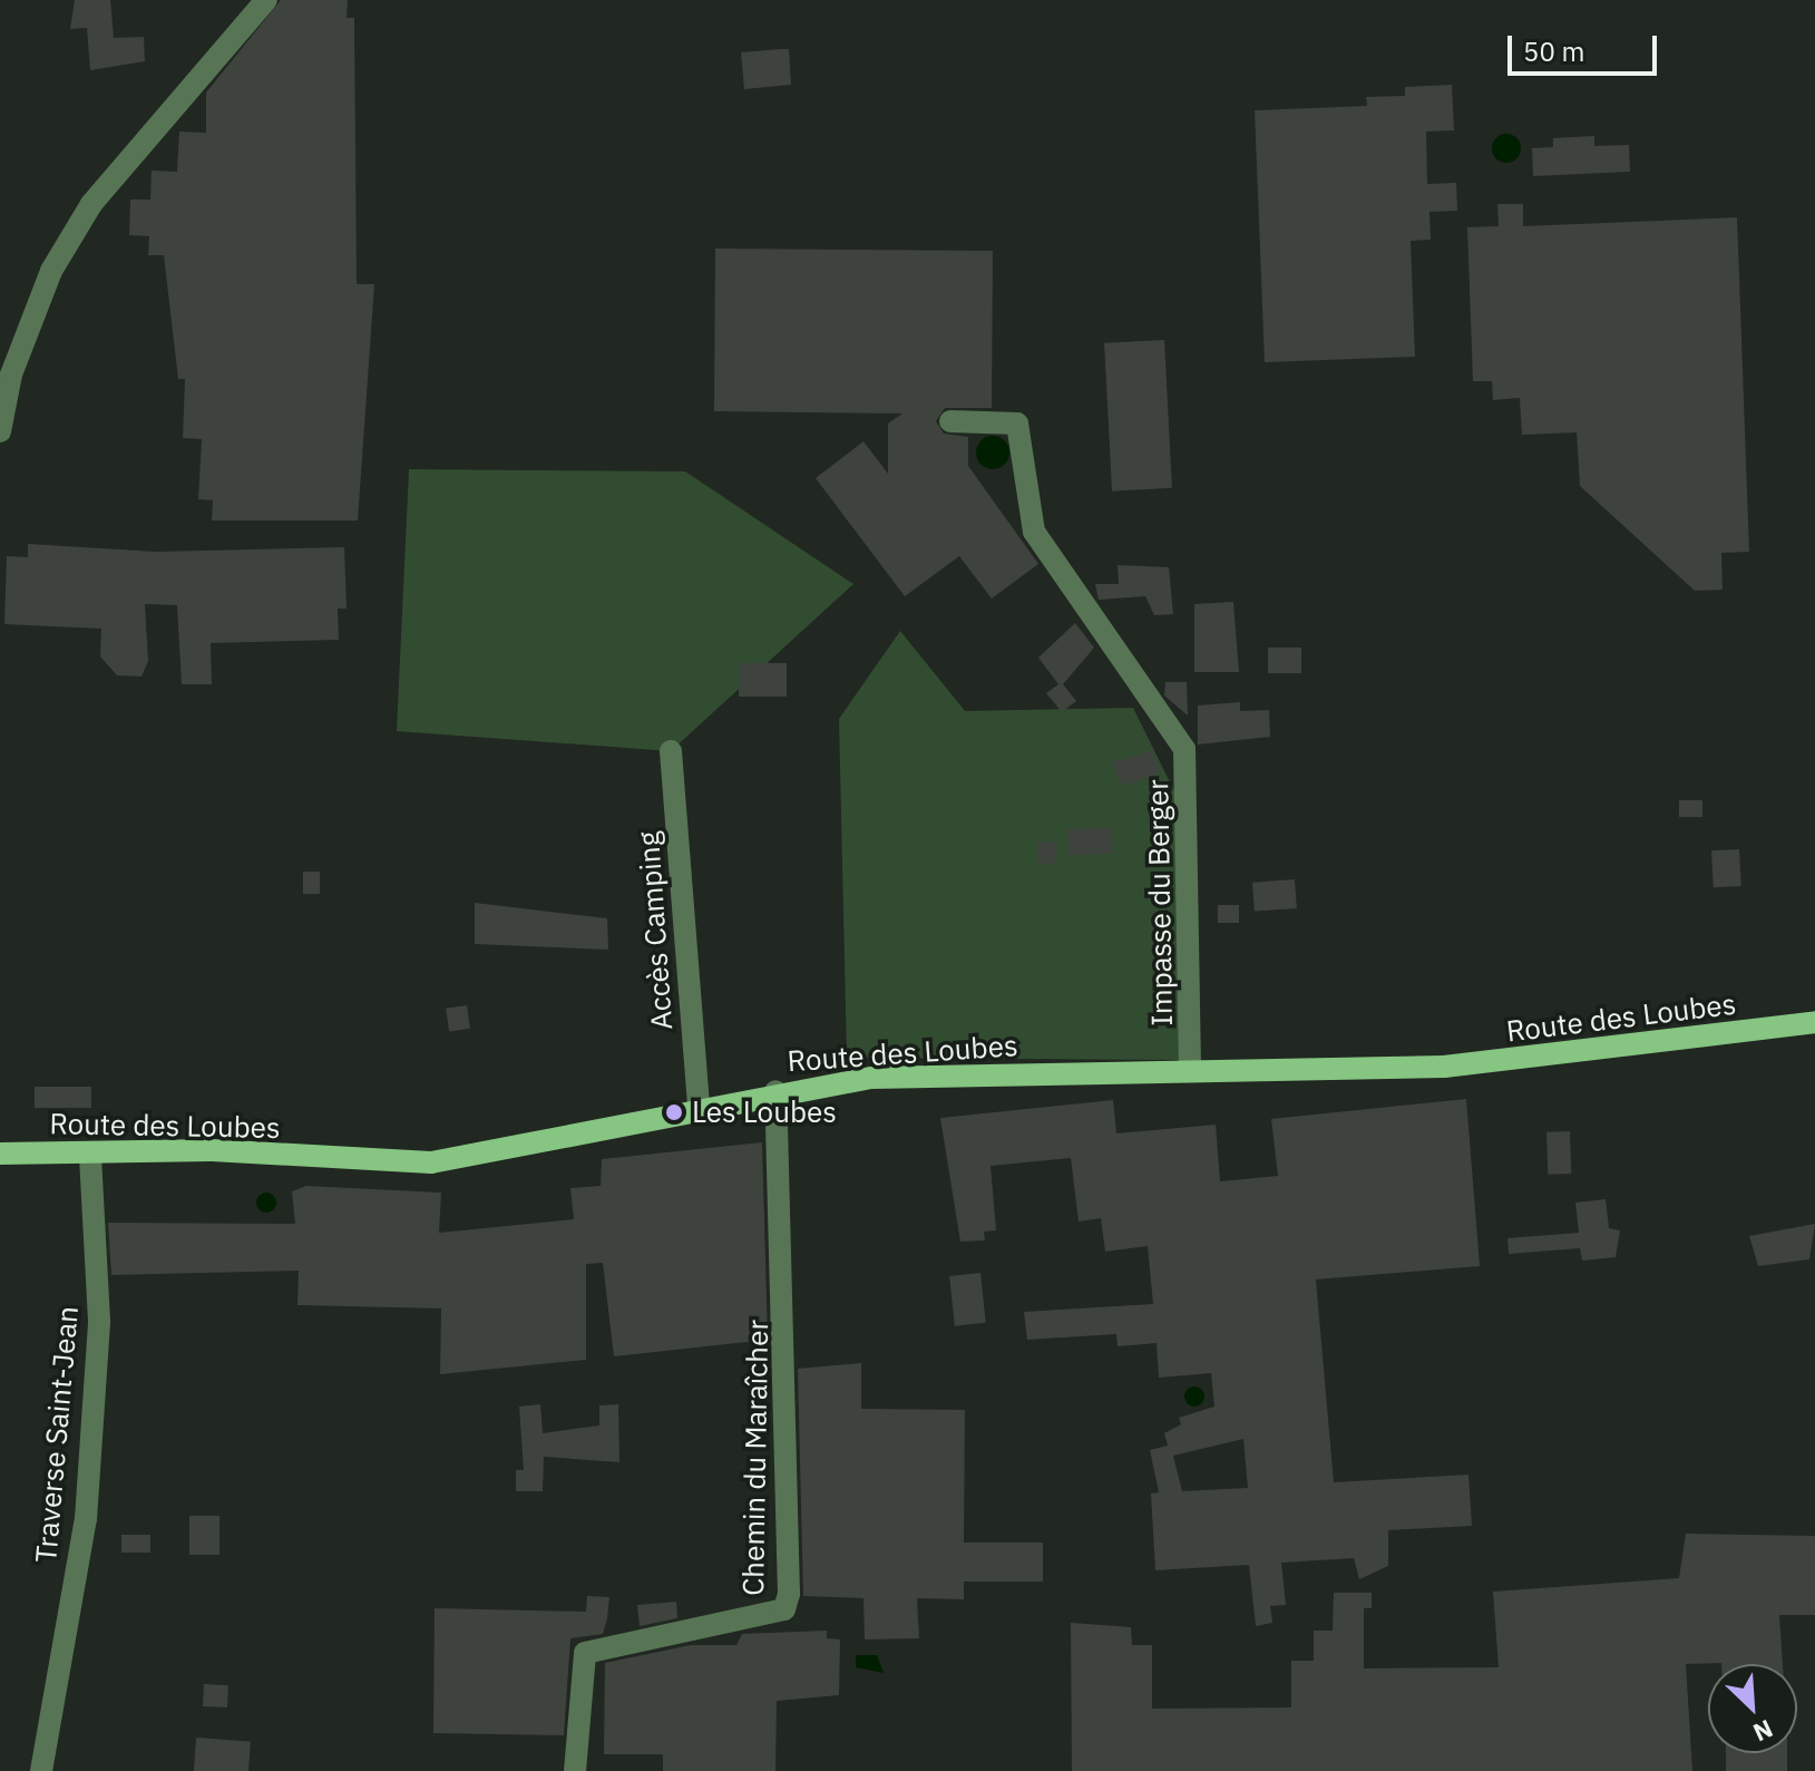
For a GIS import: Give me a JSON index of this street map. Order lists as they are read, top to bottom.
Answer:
{
  "streets": {
    "main road": ["Route des Loubes"],
    "street": [
      "Impasse du Berger",
      "Accès Camping",
      "Traverse Saint-Jean",
      "Chemin du Maraîcher"
    ]
  },
  "crossings": [
    ["Impasse du Berger", "Route des Loubes"],
    ["Accès Camping", "Route des Loubes"],
    ["Route des Loubes", "Traverse Saint-Jean"],
    ["Route des Loubes", "Chemin du Maraîcher"]
  ],
  "places": ["Les Loubes"],
  "scale_bar": "50 m",
  "north": "bottom right"
}
